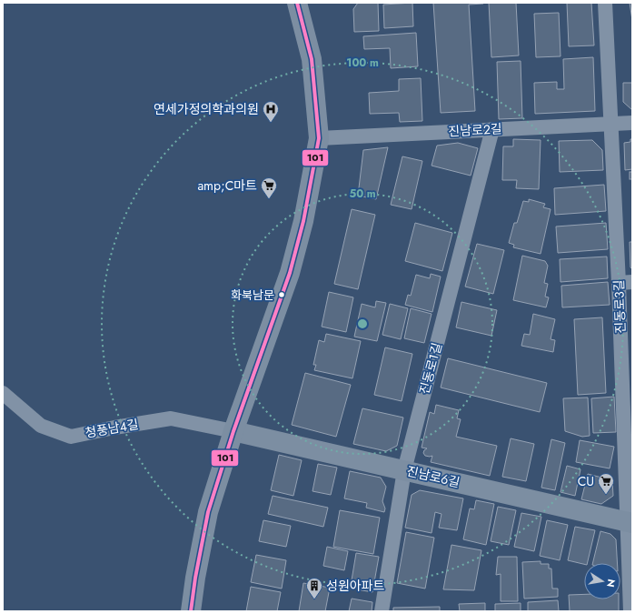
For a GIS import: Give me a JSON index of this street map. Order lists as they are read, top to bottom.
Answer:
{
  "streets": {
    "main road": ["진남로6길"],
    "street": [
      "진남로2길",
      "진동로3길",
      "진동로1길",
      "청풍남4길"
    ]
  },
  "crossings": [
    ["진남로2길", "진동로3길"],
    ["진남로2길", "진동로1길"],
    ["진동로3길", "진남로6길"],
    ["진동로1길", "진남로6길"],
    ["청풍남4길", "진남로6길"]
  ],
  "places": {
    "hospital": ["연세가정의학과의원"],
    "supermarket": ["amp;C마트", "CU"],
    "other": ["화북남문"],
    "building": ["성원아파트"]
  },
  "lines": ["transit line 101"],
  "north": "right",
  "rings": ["100 m", "50 m"]
}
